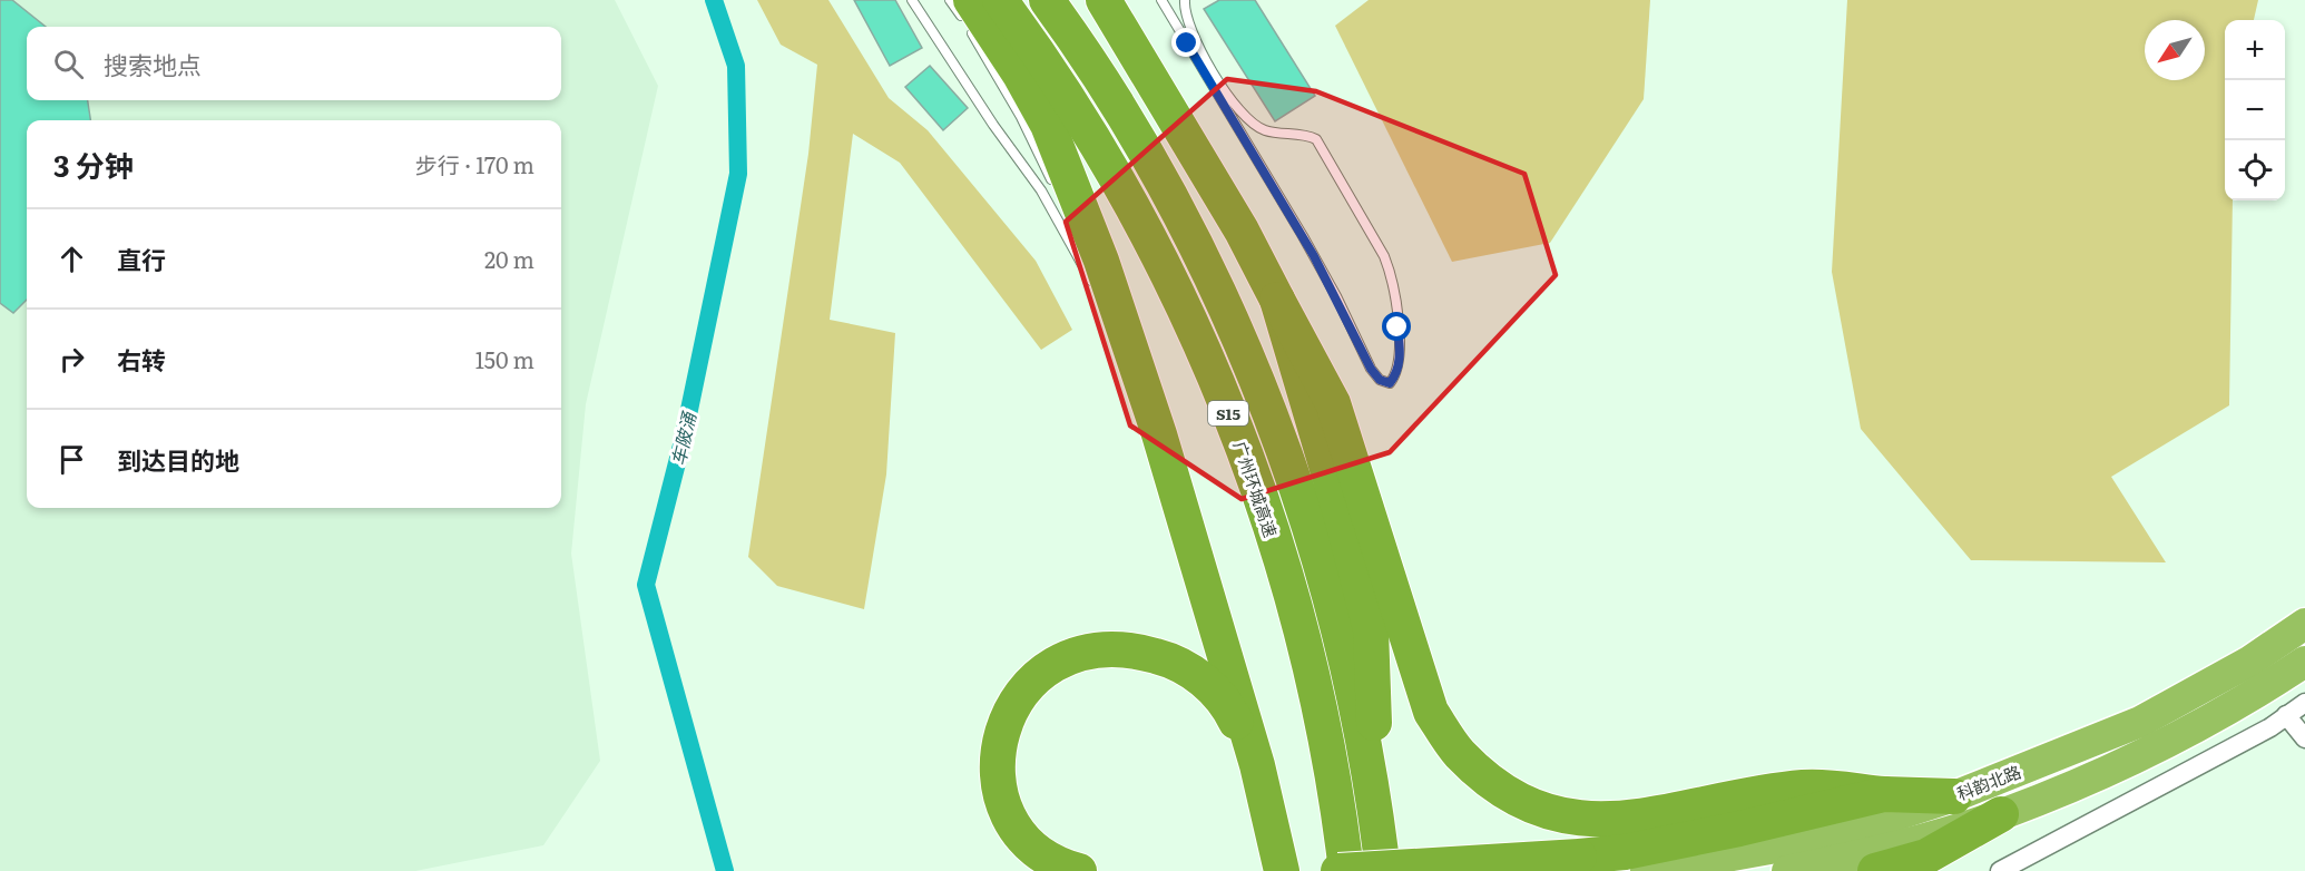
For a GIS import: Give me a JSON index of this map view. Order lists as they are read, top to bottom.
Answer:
{
  "streets": {
    "highway": ["S15", "广州环城高速", "科韵北路"]
  },
  "water": ["车陂涌"],
  "north": "bottom left",
  "page": {
    "map_buttons": ["+", "−"],
    "search": "搜索地点",
    "heading": ["3 分钟", "步行 · 170 m"],
    "list": [
      ["直行", "20 m"],
      ["右转", "150 m"],
      "到达目的地"
    ]
  }
}
